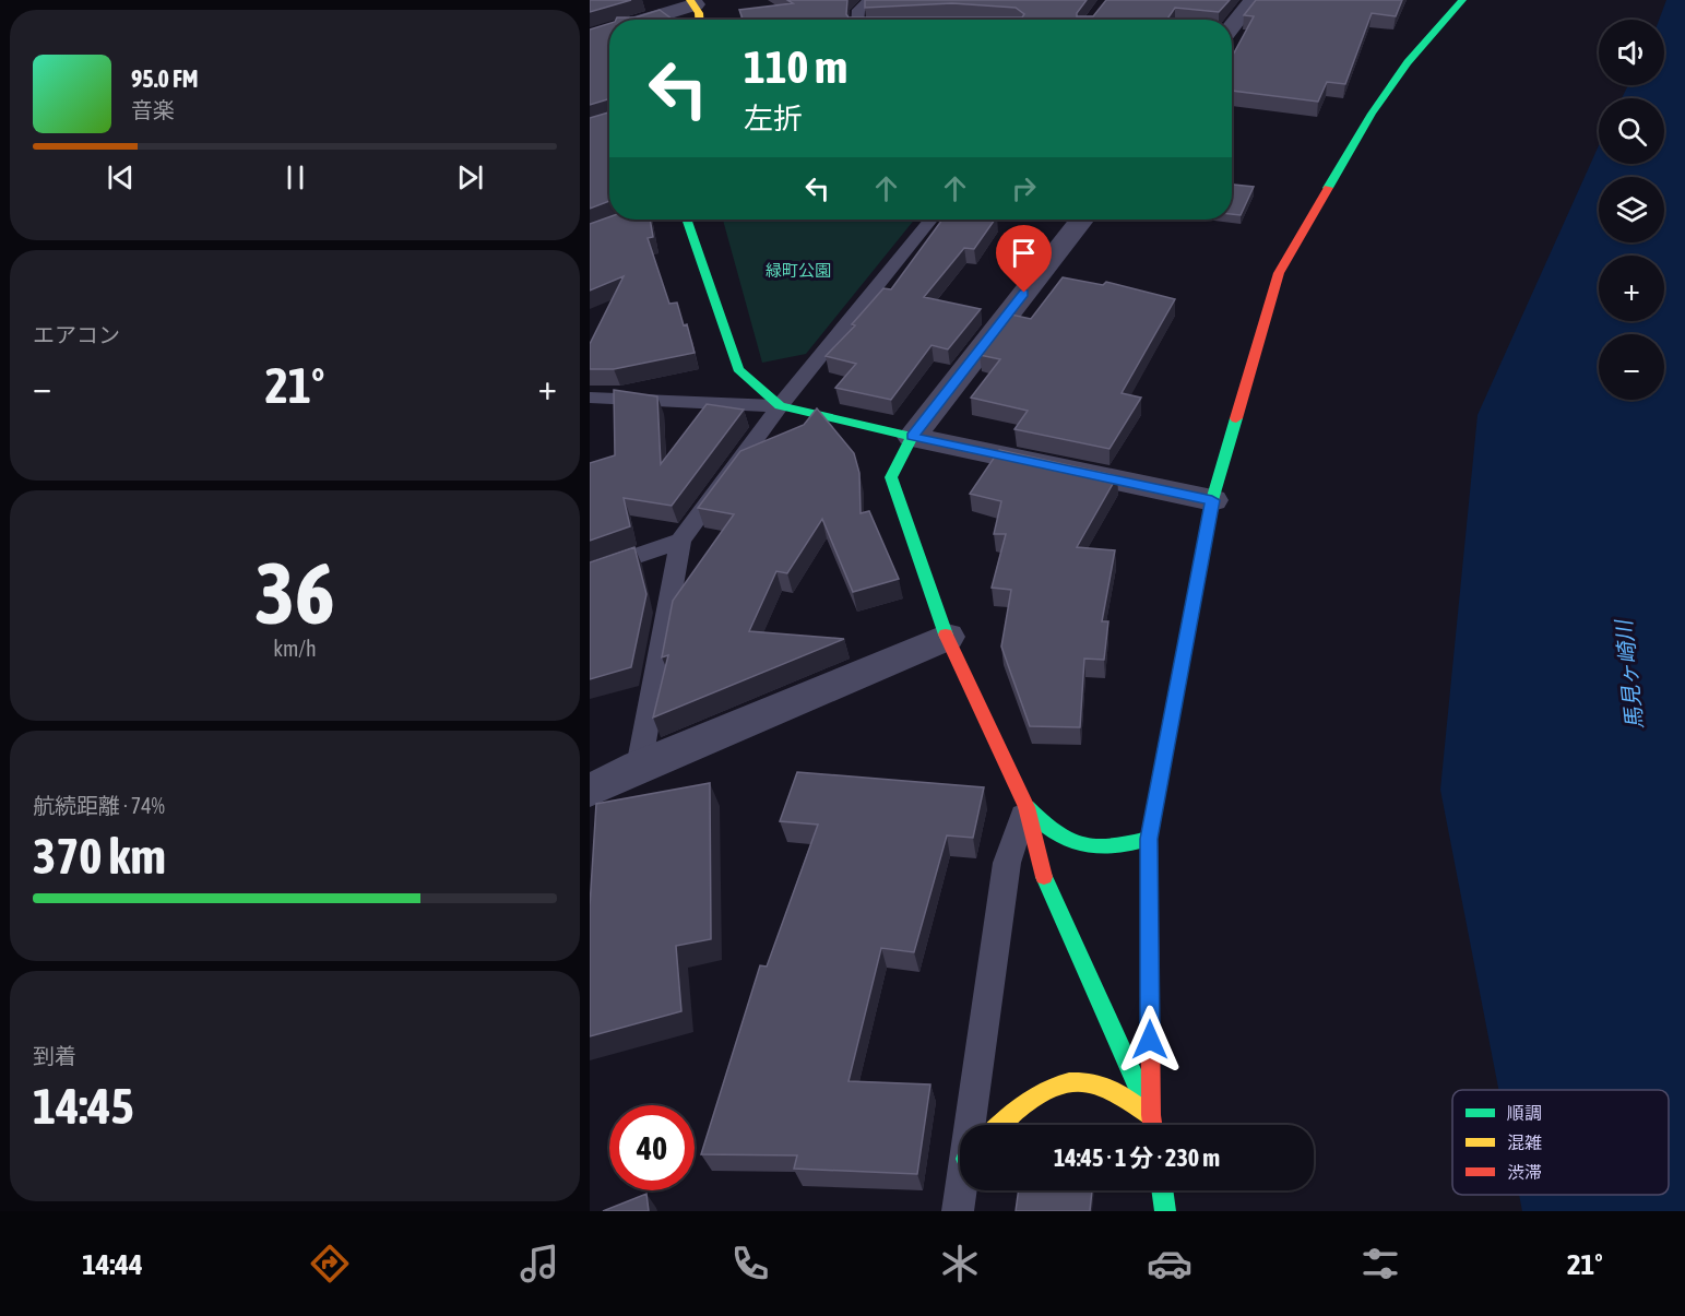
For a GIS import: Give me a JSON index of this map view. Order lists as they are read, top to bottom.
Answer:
{
  "water": ["馬見ヶ崎川"],
  "parks": ["緑町公園"],
  "legend": ["順調", "混雑", "渋滞"],
  "page": {
    "map_buttons": ["+", "−"],
    "turn": ["110 m", "左折"],
    "song": ["95.0 FM", "音楽"],
    "tile": [
      "エアコン",
      ["36", "km/h"],
      ["航続距離 · 74%", "370 km"],
      ["到着", "14:45"]
    ],
    "heat": ["−", "21°", "+"],
    "limit": "40",
    "trip": "14:45 · 1 分 · 230 m",
    "tabs": ["14:44", "21°"]
  }
}
